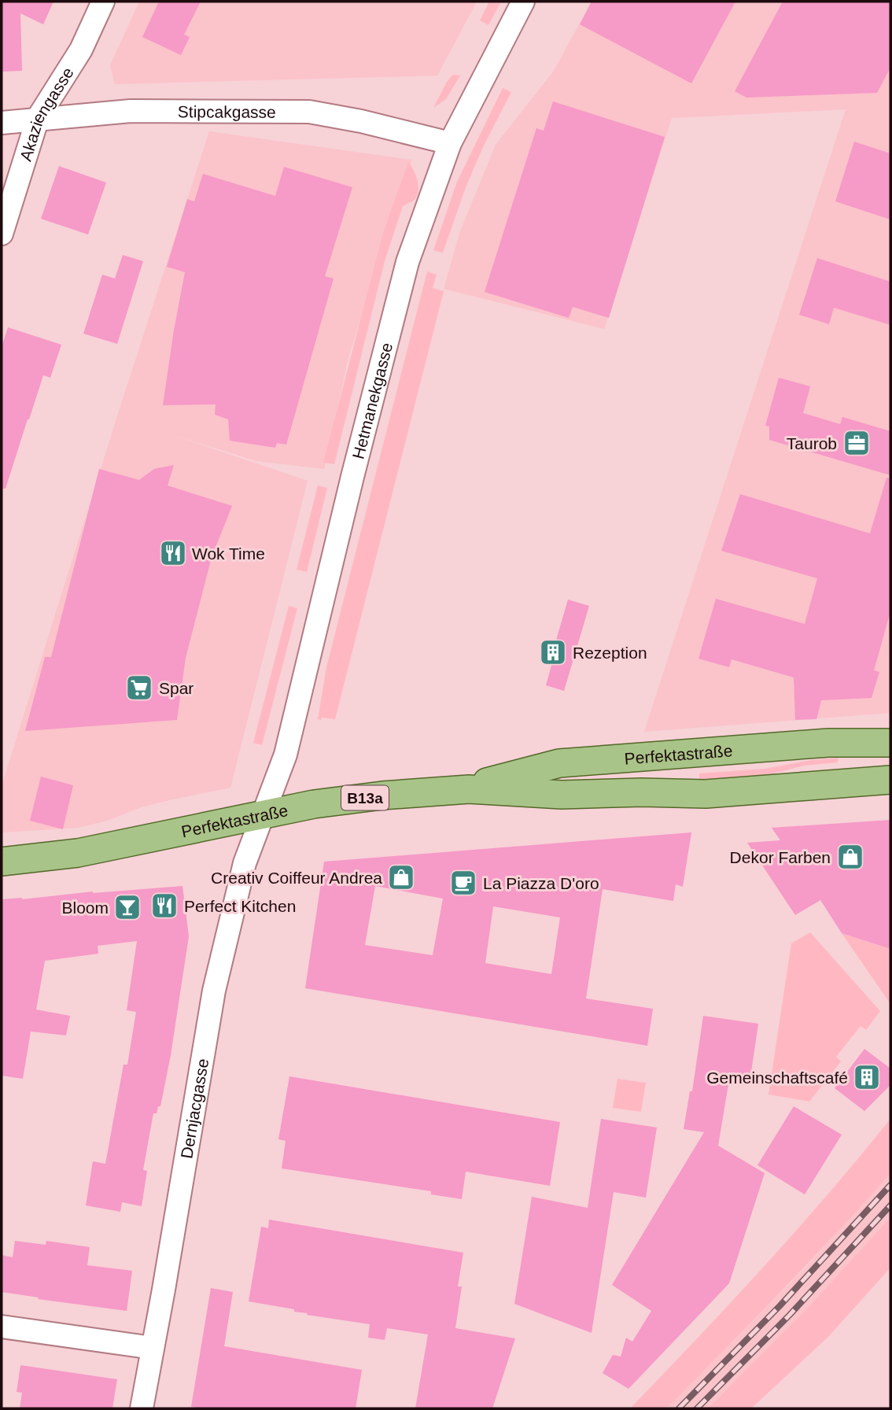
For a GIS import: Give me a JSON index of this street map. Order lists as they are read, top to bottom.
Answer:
{
  "streets": {
    "main road": ["Perfektastraße", "B13a"],
    "street": [
      "Stipcakgasse",
      "Akaziengasse",
      "Hetmanekgasse",
      "Dernjacgasse"
    ]
  },
  "crossings": [
    ["Stipcakgasse", "Akaziengasse"],
    ["Stipcakgasse", "Hetmanekgasse"],
    ["Hetmanekgasse", "Perfektastraße"],
    ["Hetmanekgasse", "Dernjacgasse"],
    ["Perfektastraße", "Dernjacgasse"]
  ],
  "places": {
    "office": ["Taurob"],
    "restaurant": ["Wok Time", "Perfect Kitchen"],
    "building": ["Rezeption", "Gemeinschaftscafé"],
    "supermarket": ["Spar"],
    "shop": ["Dekor Farben", "Creativ Coiffeur Andrea"],
    "cafe": ["La Piazza D'oro"],
    "bar": ["Bloom"]
  }
}
